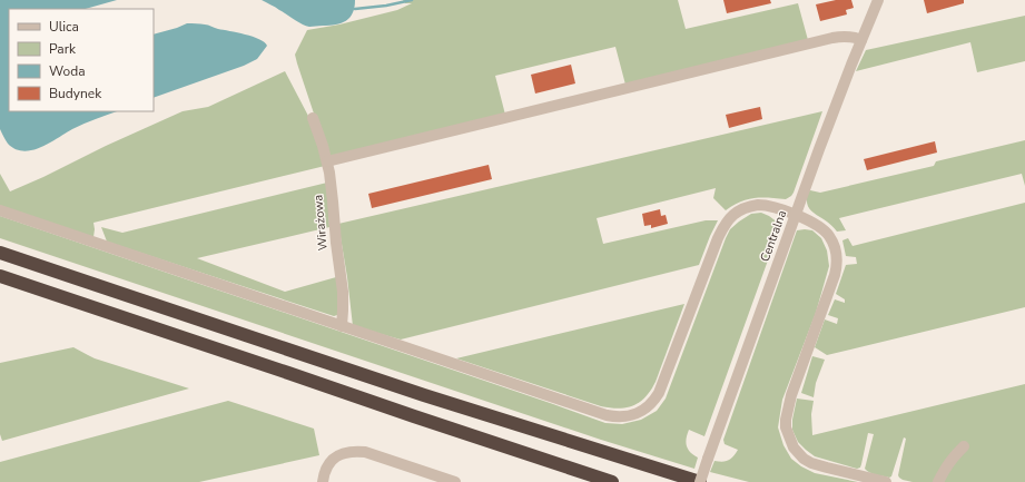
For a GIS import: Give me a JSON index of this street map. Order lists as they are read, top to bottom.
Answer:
{
  "streets": {
    "street": ["Wirażowa", "Centralna"]
  },
  "legend": [
    "Ulica",
    "Park",
    "Woda",
    "Budynek"
  ]
}
